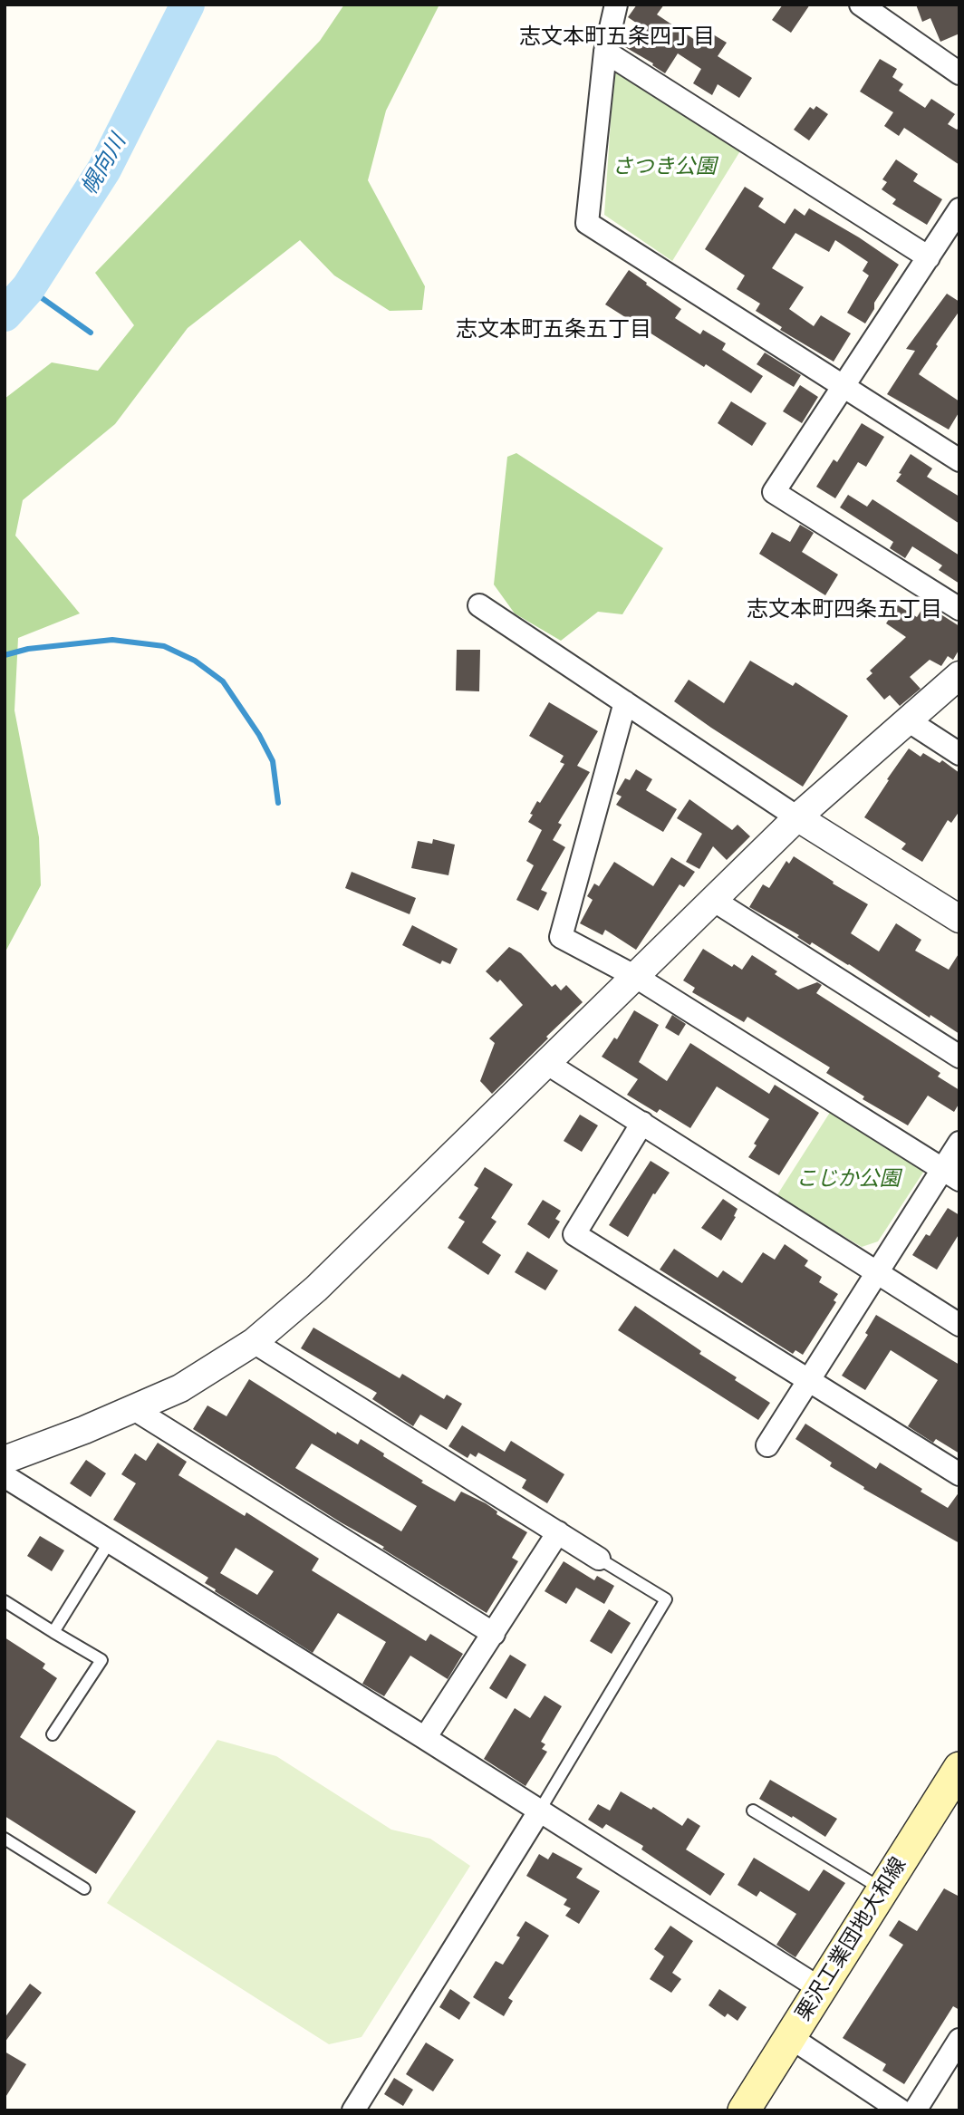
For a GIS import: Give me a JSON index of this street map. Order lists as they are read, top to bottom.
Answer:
{
  "streets": {
    "main road": ["栗沢工業団地大和線"]
  },
  "districts": ["志文本町五条四丁目", "志文本町五条五丁目", "志文本町四条五丁目"],
  "water": ["幌向川"],
  "parks": ["さつき公園", "こじか公園"]
}
